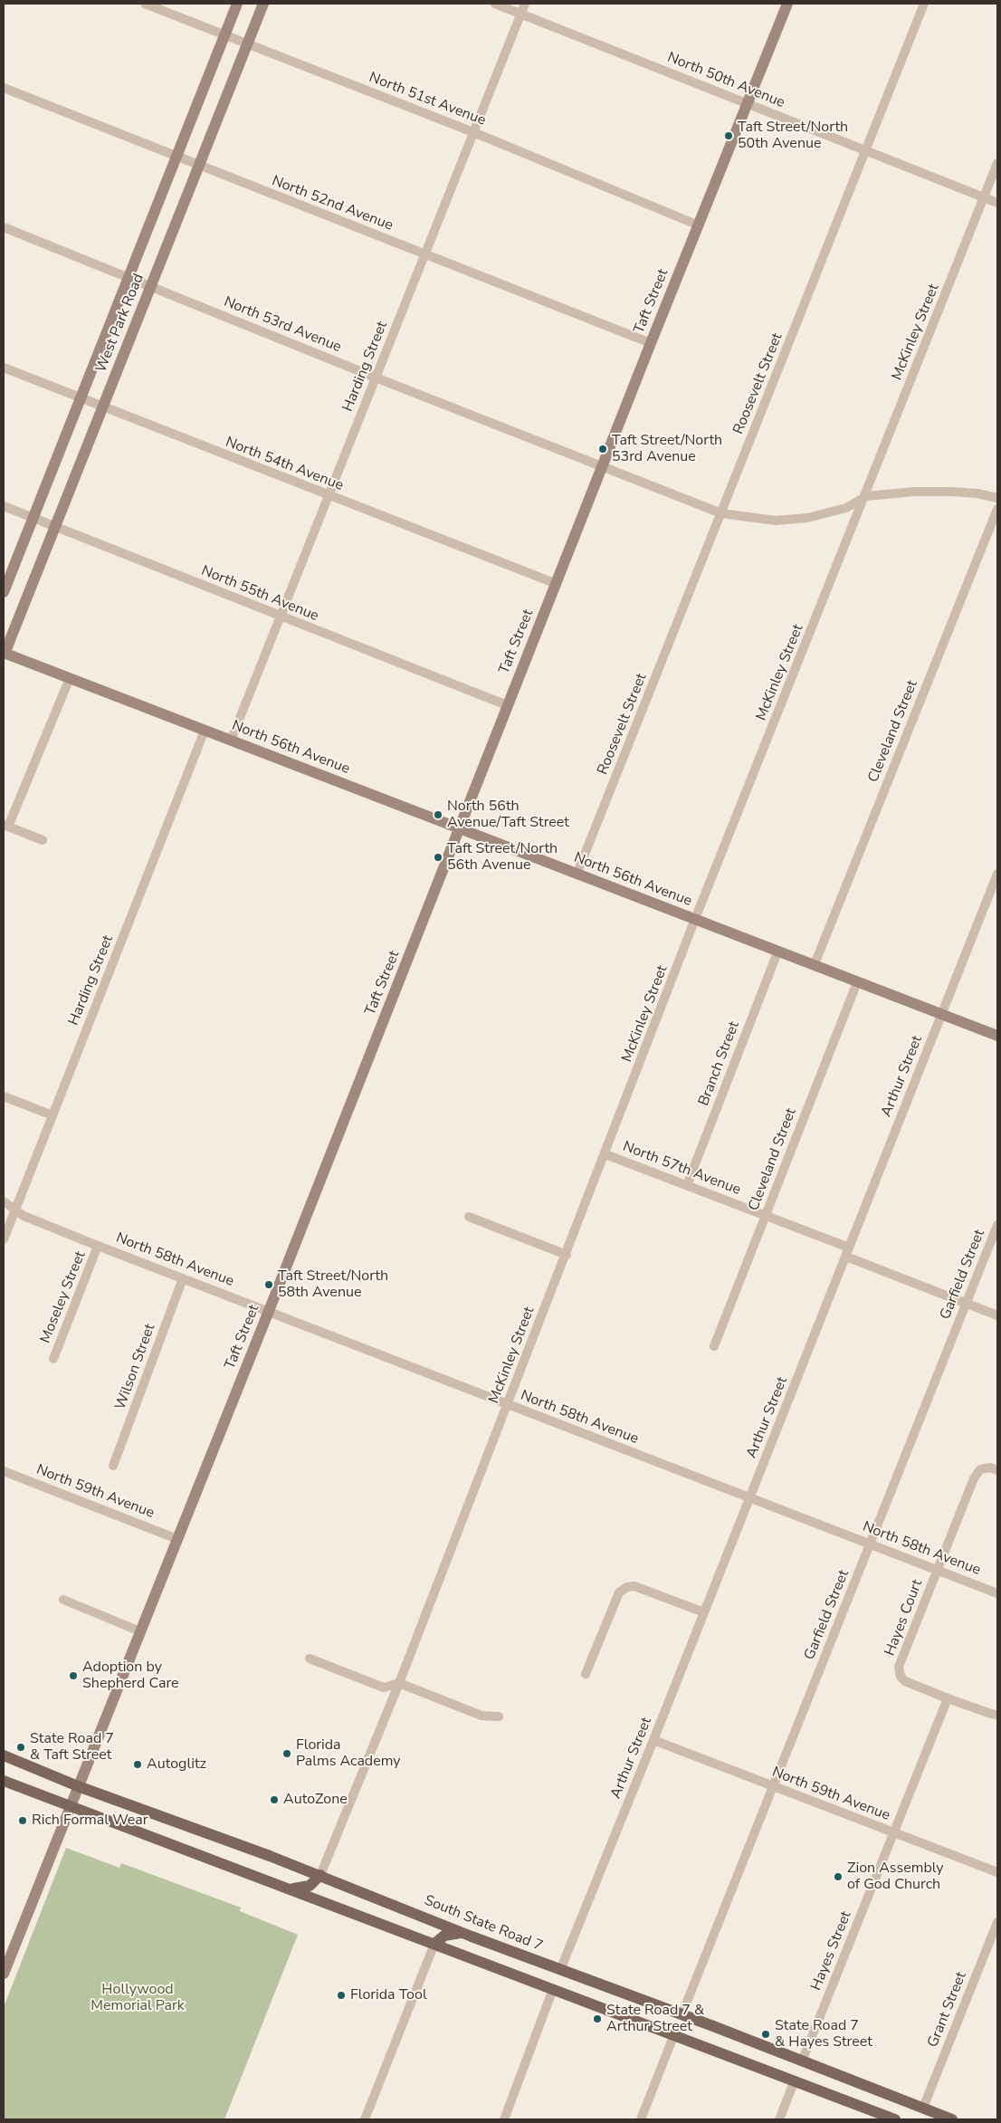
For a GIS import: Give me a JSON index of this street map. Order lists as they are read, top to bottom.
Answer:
{
  "streets": {
    "main road": ["South State Road 7"],
    "street": [
      "North 50th Avenue",
      "North 51st Avenue",
      "North 52nd Avenue",
      "Taft Street",
      "West Park Road",
      "North 53rd Avenue",
      "McKinley Street",
      "Harding Street",
      "Roosevelt Street",
      "North 54th Avenue",
      "North 55th Avenue",
      "Cleveland Street",
      "North 56th Avenue",
      "Branch Street",
      "Arthur Street",
      "North 57th Avenue",
      "North 58th Avenue",
      "Garfield Street",
      "Moseley Street",
      "Wilson Street",
      "North 59th Avenue",
      "Hayes Court",
      "Hayes Street",
      "Grant Street"
    ]
  },
  "crossings": [
    ["North 50th Avenue", "Taft Street"],
    ["North 50th Avenue", "McKinley Street"],
    ["North 50th Avenue", "Harding Street"],
    ["North 50th Avenue", "Roosevelt Street"],
    ["North 51st Avenue", "Taft Street"],
    ["North 51st Avenue", "West Park Road"],
    ["North 51st Avenue", "Harding Street"],
    ["North 52nd Avenue", "Taft Street"],
    ["North 52nd Avenue", "West Park Road"],
    ["North 52nd Avenue", "Harding Street"],
    ["Taft Street", "North 53rd Avenue"],
    ["Taft Street", "North 54th Avenue"],
    ["Taft Street", "North 55th Avenue"],
    ["Taft Street", "North 56th Avenue"],
    ["Taft Street", "North 58th Avenue"],
    ["Taft Street", "North 59th Avenue"],
    ["Taft Street", "South State Road 7"],
    ["West Park Road", "North 53rd Avenue"],
    ["West Park Road", "North 54th Avenue"],
    ["West Park Road", "North 55th Avenue"],
    ["West Park Road", "North 56th Avenue"],
    ["North 53rd Avenue", "McKinley Street"],
    ["North 53rd Avenue", "Harding Street"],
    ["North 53rd Avenue", "Roosevelt Street"],
    ["McKinley Street", "North 56th Avenue"],
    ["McKinley Street", "North 57th Avenue"],
    ["McKinley Street", "North 58th Avenue"],
    ["McKinley Street", "South State Road 7"],
    ["Harding Street", "North 54th Avenue"],
    ["Harding Street", "North 55th Avenue"],
    ["Harding Street", "North 56th Avenue"],
    ["Harding Street", "North 58th Avenue"],
    ["Roosevelt Street", "North 56th Avenue"],
    ["Cleveland Street", "North 56th Avenue"],
    ["Cleveland Street", "North 57th Avenue"],
    ["North 56th Avenue", "Branch Street"],
    ["North 56th Avenue", "Arthur Street"],
    ["Branch Street", "North 57th Avenue"],
    ["Arthur Street", "North 57th Avenue"],
    ["Arthur Street", "North 58th Avenue"],
    ["Arthur Street", "North 59th Avenue"],
    ["Arthur Street", "South State Road 7"],
    ["North 57th Avenue", "Garfield Street"],
    ["North 58th Avenue", "Garfield Street"],
    ["North 58th Avenue", "Moseley Street"],
    ["North 58th Avenue", "Wilson Street"],
    ["North 58th Avenue", "Hayes Court"],
    ["Garfield Street", "North 59th Avenue"],
    ["Garfield Street", "South State Road 7"],
    ["North 59th Avenue", "Hayes Street"],
    ["Hayes Court", "Hayes Street"],
    ["South State Road 7", "Hayes Street"],
    ["South State Road 7", "Grant Street"]
  ],
  "parks": ["Hollywood Memorial Park"],
  "places": [
    "Taft Street/North 50th Avenue",
    "Taft Street/North 53rd Avenue",
    "North 56th Avenue/Taft Street",
    "Taft Street/North 56th Avenue",
    "Taft Street/North 58th Avenue",
    "Adoption by Shepherd Care",
    "State Road 7 & Taft Street",
    "Florida Palms Academy",
    "Autoglitz",
    "AutoZone",
    "Rich Formal Wear",
    "Zion Assembly of God Church",
    "Florida Tool",
    "State Road 7 & Arthur Street",
    "State Road 7 & Hayes Street"
  ]
}
